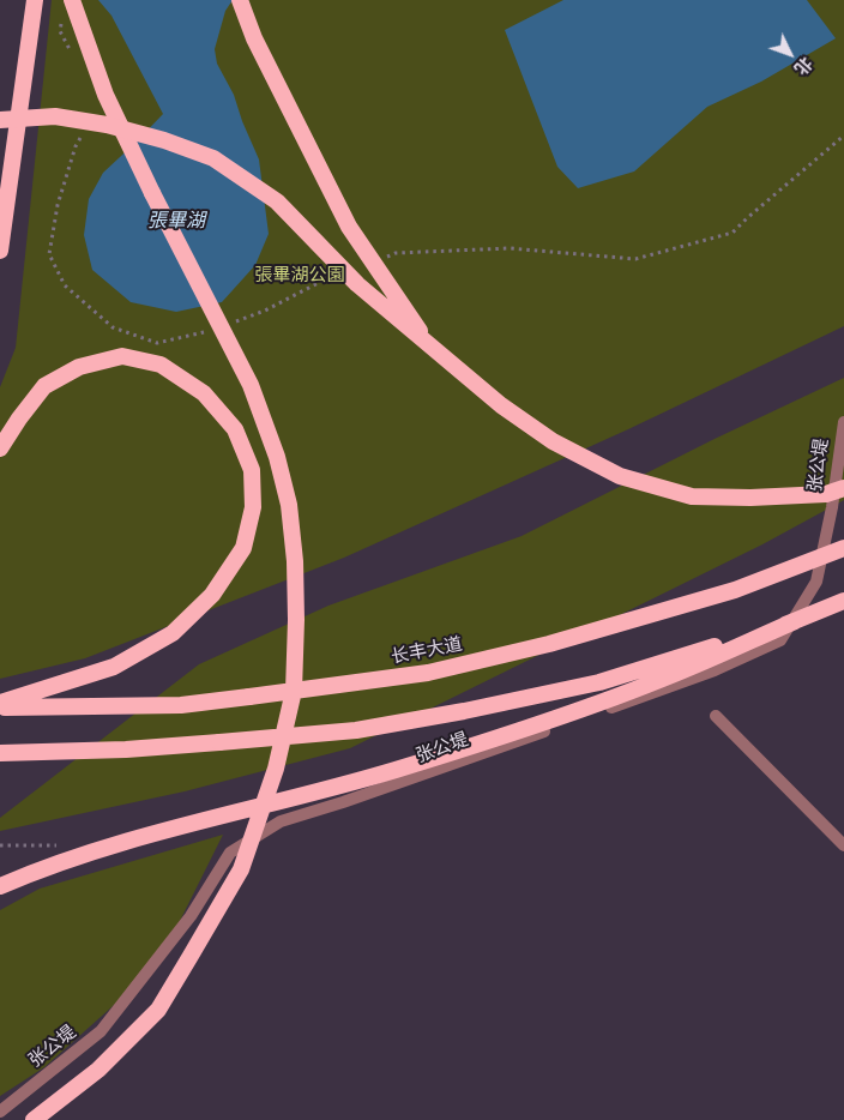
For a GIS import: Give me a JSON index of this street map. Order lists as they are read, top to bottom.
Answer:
{
  "streets": {
    "highway": ["长丰大道"],
    "street": ["张公堤"]
  },
  "water": ["張畢湖"],
  "parks": ["張畢湖公園"],
  "north": "bottom right"
}
